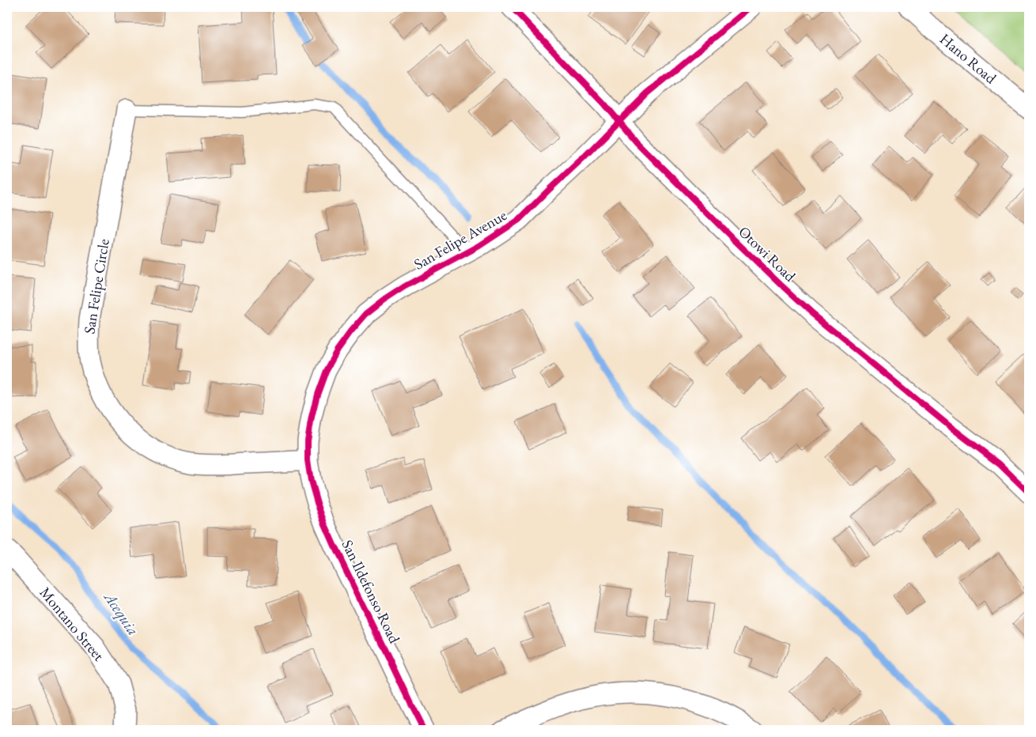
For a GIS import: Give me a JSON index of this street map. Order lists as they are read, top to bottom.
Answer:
{
  "streets": {
    "street": [
      "Hano Road",
      "San Felipe Avenue",
      "Otowi Road",
      "San Felipe Circle",
      "San Ildefonso Road",
      "Montano Street"
    ]
  },
  "crossings": [
    ["San Felipe Avenue", "Otowi Road"],
    ["San Felipe Avenue", "San Felipe Circle"],
    ["San Felipe Avenue", "San Ildefonso Road"],
    ["San Felipe Circle", "San Ildefonso Road"]
  ],
  "water": ["Acequia"]
}
